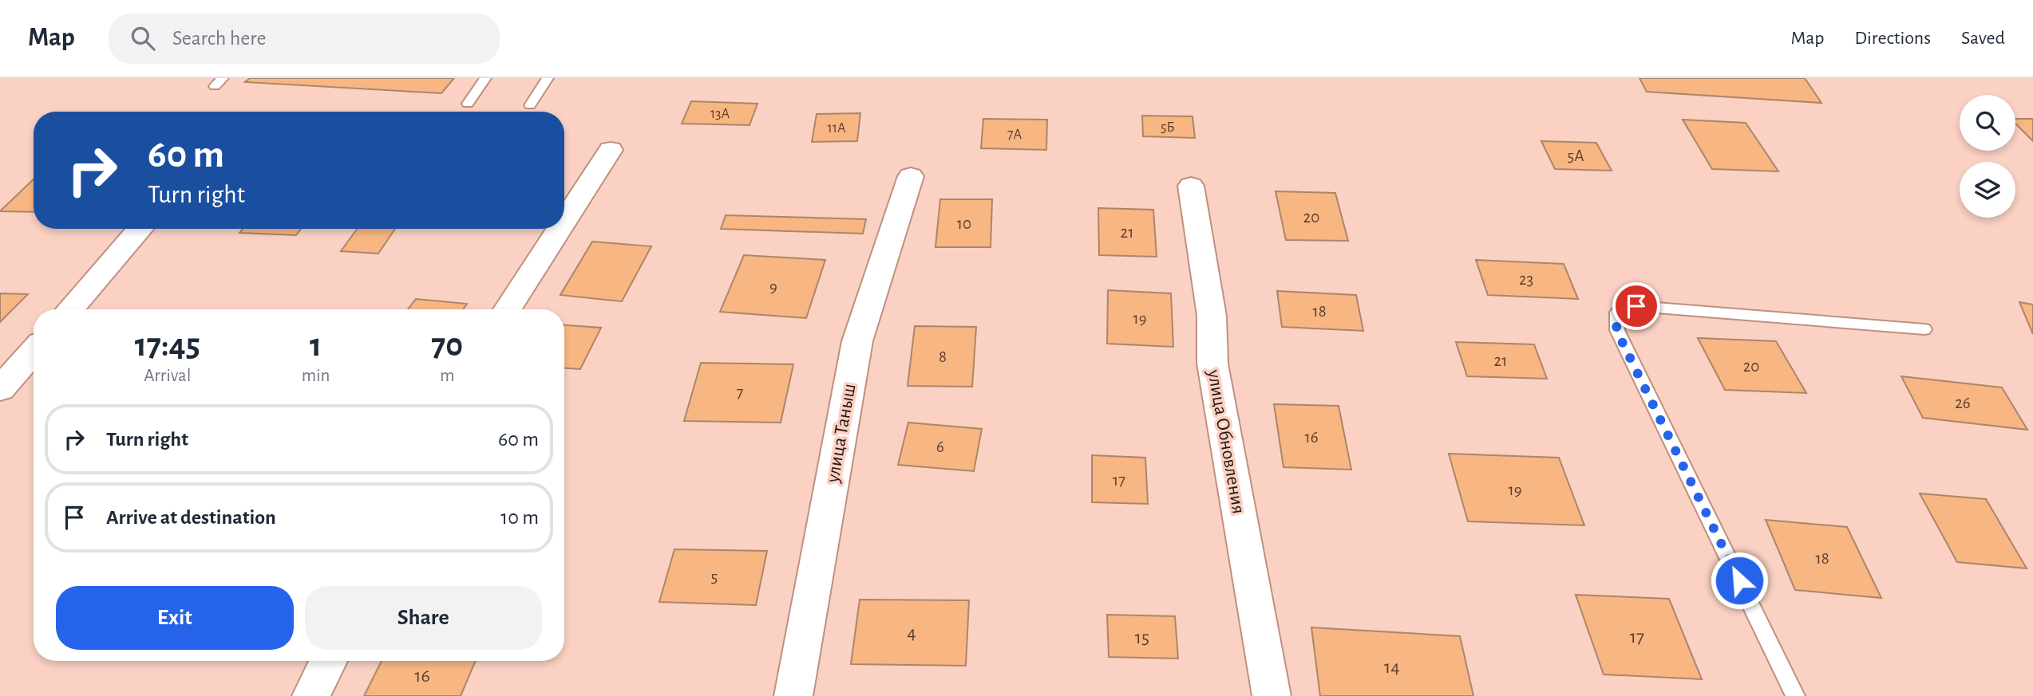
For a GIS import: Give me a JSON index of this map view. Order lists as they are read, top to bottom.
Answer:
{
  "streets": {
    "street": ["улица Таныш", "улица Обновления"]
  },
  "house_numbers": [
    "13А",
    "5Б",
    "11А",
    "7А",
    "5А",
    "20",
    "10",
    "21",
    "23",
    "9",
    "18",
    "19",
    "8",
    "21",
    "20",
    "7",
    "26",
    "16",
    "6",
    "17",
    "19",
    "18",
    "5",
    "4",
    "17",
    "15",
    "14",
    "16"
  ],
  "page": {
    "header": "Map",
    "search": "Search here",
    "nav": ["Map", "Directions", "Saved"],
    "turn": ["60 m", "Turn right"],
    "eta": [
      "17:45",
      "Arrival",
      "1",
      "min",
      "70",
      "m"
    ],
    "list": [
      {
        "name": "Turn right",
        "value": "60 m"
      },
      {
        "name": "Arrive at destination",
        "value": "10 m"
      }
    ],
    "buttons": ["Exit", "Share"]
  }
}
